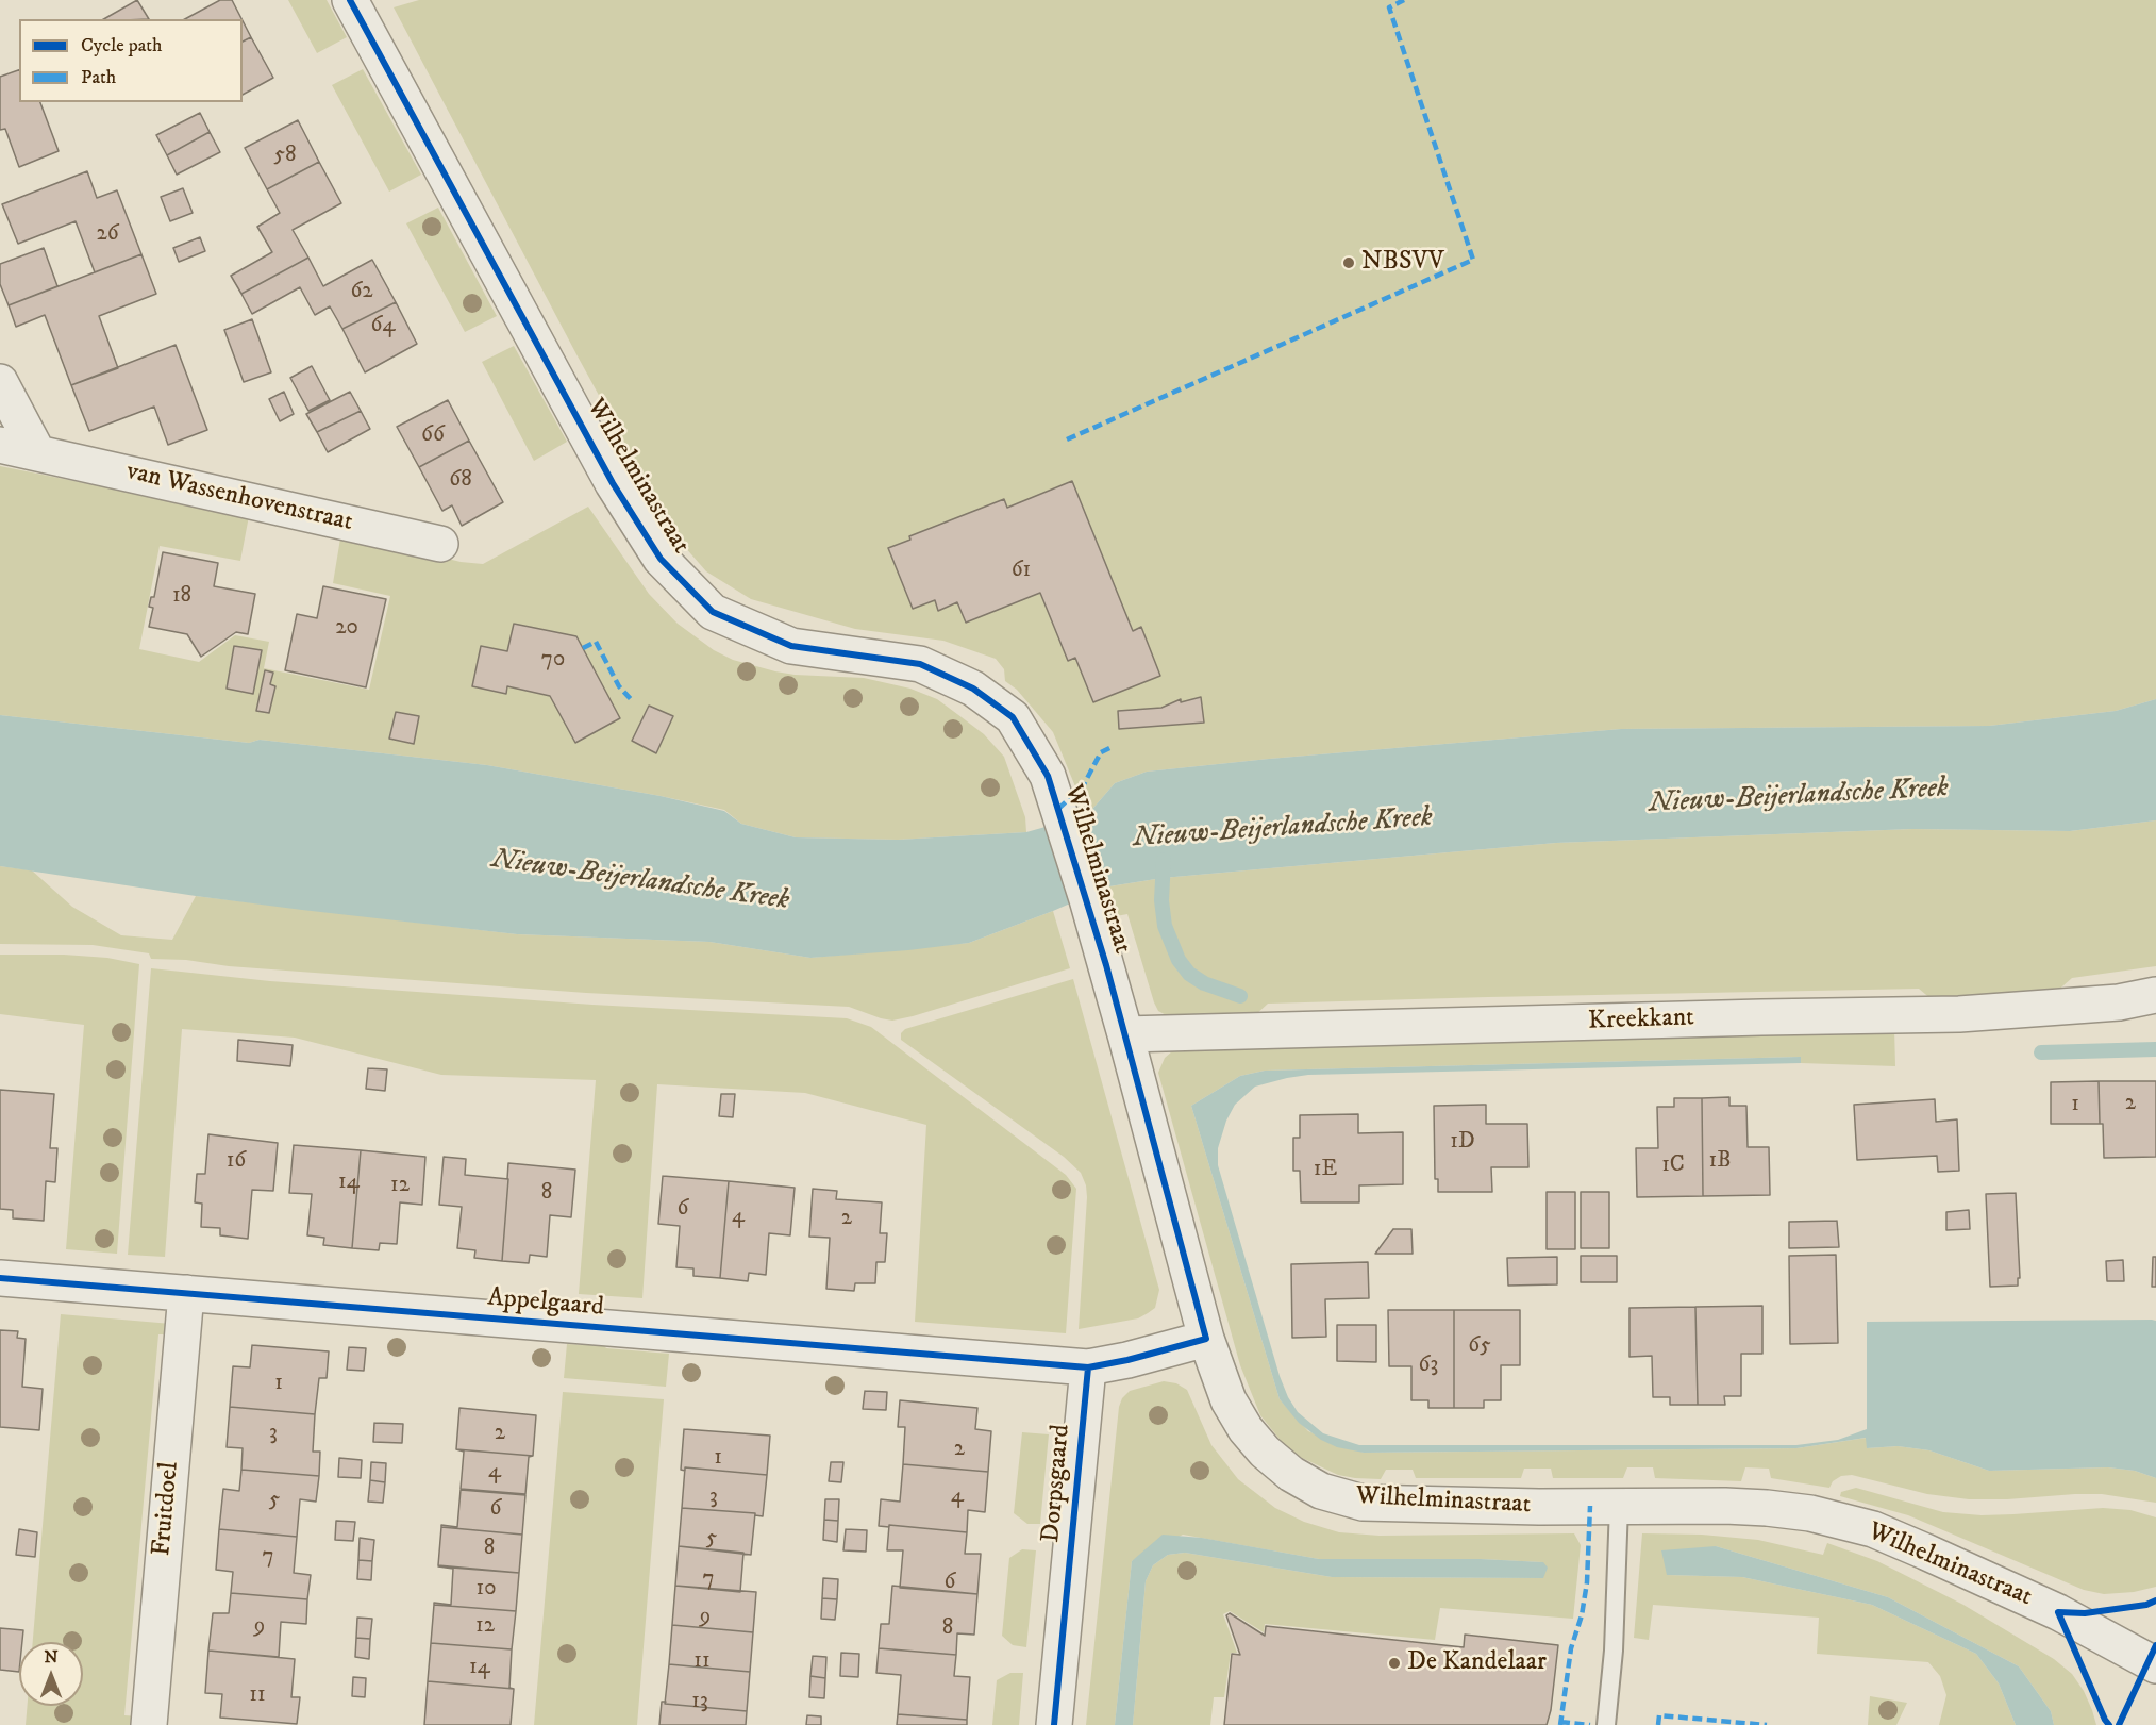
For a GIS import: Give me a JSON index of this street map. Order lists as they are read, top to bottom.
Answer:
{
  "streets": {
    "street": [
      "Wilhelminastraat",
      "van Wassenhovenstraat",
      "Kreekkant",
      "Appelgaard",
      "Dorpsgaard",
      "Fruitdoel"
    ]
  },
  "crossings": [
    ["Wilhelminastraat", "Kreekkant"],
    ["Appelgaard", "Dorpsgaard"],
    ["Appelgaard", "Fruitdoel"]
  ],
  "water": ["Nieuw-Beijerlandsche Kreek"],
  "places": ["NBSVV", "De Kandelaar"],
  "house_numbers": [
    "58",
    "26",
    "62",
    "64",
    "66",
    "68",
    "61",
    "18",
    "20",
    "70",
    "2",
    "1",
    "1D",
    "16",
    "1B",
    "1C",
    "1E",
    "14",
    "12",
    "8",
    "6",
    "4",
    "2",
    "65",
    "63",
    "1",
    "3",
    "2",
    "2",
    "1",
    "4",
    "4",
    "3",
    "5",
    "6",
    "5",
    "8",
    "7",
    "7",
    "6",
    "10",
    "9",
    "12",
    "9",
    "8",
    "11",
    "14",
    "11",
    "13"
  ],
  "legend": ["Cycle path", "Path"],
  "north": "top"
}
